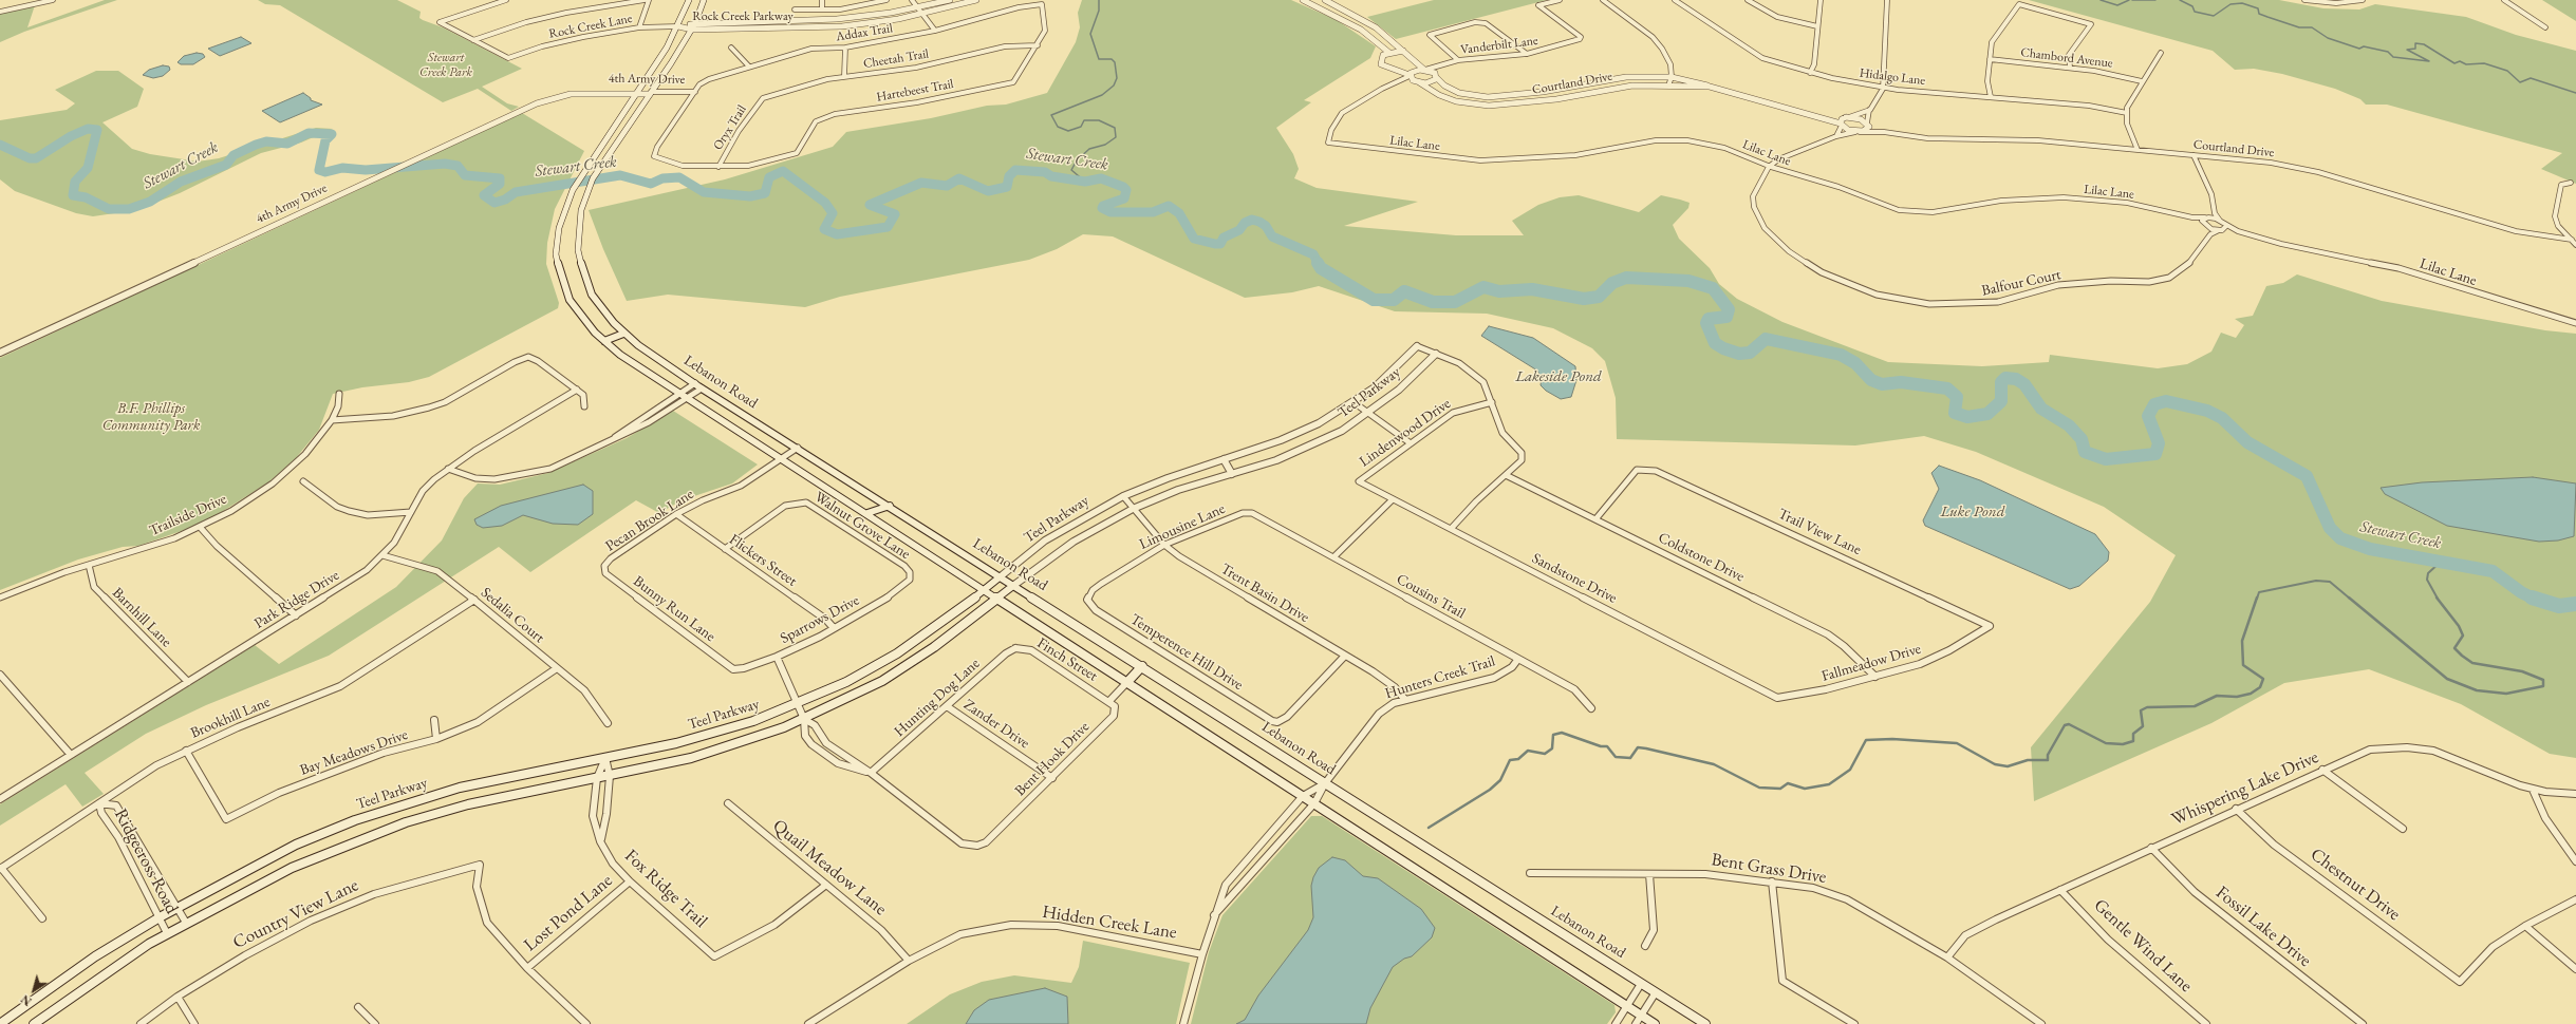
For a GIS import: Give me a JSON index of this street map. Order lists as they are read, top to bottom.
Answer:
{
  "streets": {
    "main road": [
      "Rock Creek Parkway",
      "4th Army Drive",
      "Courtland Drive",
      "Lebanon Road",
      "Teel Parkway"
    ],
    "street": [
      "Rock Creek Lane",
      "Addax Trail",
      "Vanderbilt Lane",
      "Chambord Avenue",
      "Cheetah Trail",
      "Hidalgo Lane",
      "Hartebeest Trail",
      "Oryx Trail",
      "Lilac Lane",
      "Balfour Court",
      "Lindenwood Drive",
      "Trailside Drive",
      "Pecan Brook Lane",
      "Walnut Grove Lane",
      "Limousine Lane",
      "Trail View Lane",
      "Coldstone Drive",
      "Flickers Street",
      "Sandstone Drive",
      "Trent Basin Drive",
      "Cousins Trail",
      "Park Ridge Drive",
      "Bunny Run Lane",
      "Sedalia Court",
      "Barnhill Lane",
      "Sparrows Drive",
      "Temperence Hill Drive",
      "Finch Street",
      "Fallmeadow Drive",
      "Hunters Creek Trail",
      "Hunting Dog Lane",
      "Brookhill Lane",
      "Zander Drive",
      "Bay Meadows Drive",
      "Bent Hook Drive",
      "Whispering Lake Drive",
      "Ridgecross Road",
      "Quail Meadow Lane",
      "Bent Grass Drive",
      "Chestnut Drive",
      "Fox Ridge Trail",
      "Lost Pond Lane",
      "Country View Lane",
      "Hidden Creek Lane",
      "Fossil Lake Drive",
      "Gentle Wind Lane"
    ]
  },
  "crossings": [
    ["Rock Creek Parkway", "Rock Creek Lane"],
    ["Rock Creek Parkway", "Lebanon Road"],
    ["Addax Trail", "Cheetah Trail"],
    ["Addax Trail", "4th Army Drive"],
    ["Addax Trail", "Hartebeest Trail"],
    ["Addax Trail", "Oryx Trail"],
    ["Vanderbilt Lane", "Courtland Drive"],
    ["Cheetah Trail", "Hartebeest Trail"],
    ["Cheetah Trail", "Oryx Trail"],
    ["4th Army Drive", "Lebanon Road"],
    ["Courtland Drive", "Lilac Lane"],
    ["Courtland Drive", "Balfour Court"],
    ["Hartebeest Trail", "Oryx Trail"],
    ["Lilac Lane", "Balfour Court"],
    ["Lebanon Road", "Teel Parkway"],
    ["Lebanon Road", "Pecan Brook Lane"],
    ["Lebanon Road", "Hunters Creek Trail"],
    ["Teel Parkway", "Trent Basin Drive"],
    ["Teel Parkway", "Ridgecross Road"],
    ["Teel Parkway", "Fox Ridge Trail"],
    ["Lindenwood Drive", "Sandstone Drive"],
    ["Trailside Drive", "Barnhill Lane"],
    ["Pecan Brook Lane", "Flickers Street"],
    ["Pecan Brook Lane", "Bunny Run Lane"],
    ["Walnut Grove Lane", "Flickers Street"],
    ["Walnut Grove Lane", "Sparrows Drive"],
    ["Limousine Lane", "Trent Basin Drive"],
    ["Limousine Lane", "Cousins Trail"],
    ["Limousine Lane", "Temperence Hill Drive"],
    ["Trail View Lane", "Coldstone Drive"],
    ["Trail View Lane", "Fallmeadow Drive"],
    ["Coldstone Drive", "Fallmeadow Drive"],
    ["Flickers Street", "Sparrows Drive"],
    ["Sandstone Drive", "Fallmeadow Drive"],
    ["Trent Basin Drive", "Temperence Hill Drive"],
    ["Trent Basin Drive", "Hunters Creek Trail"],
    ["Cousins Trail", "Hunters Creek Trail"],
    ["Park Ridge Drive", "Sedalia Court"],
    ["Park Ridge Drive", "Barnhill Lane"],
    ["Bunny Run Lane", "Sparrows Drive"],
    ["Sedalia Court", "Brookhill Lane"],
    ["Sedalia Court", "Bay Meadows Drive"],
    ["Finch Street", "Hunting Dog Lane"],
    ["Finch Street", "Bent Hook Drive"],
    ["Hunters Creek Trail", "Hidden Creek Lane"],
    ["Hunting Dog Lane", "Zander Drive"],
    ["Hunting Dog Lane", "Bent Hook Drive"],
    ["Brookhill Lane", "Bay Meadows Drive"],
    ["Brookhill Lane", "Ridgecross Road"],
    ["Zander Drive", "Bent Hook Drive"],
    ["Whispering Lake Drive", "Bent Grass Drive"],
    ["Whispering Lake Drive", "Chestnut Drive"],
    ["Whispering Lake Drive", "Fossil Lake Drive"],
    ["Whispering Lake Drive", "Gentle Wind Lane"],
    ["Quail Meadow Lane", "Fox Ridge Trail"],
    ["Quail Meadow Lane", "Hidden Creek Lane"],
    ["Fox Ridge Trail", "Lost Pond Lane"],
    ["Lost Pond Lane", "Country View Lane"]
  ],
  "water": ["Stewart Creek", "Lakeside Pond", "Luke Pond"],
  "parks": ["Stewart Creek Park", "B.F. Phillips Community Park"],
  "north": "bottom left"
}
